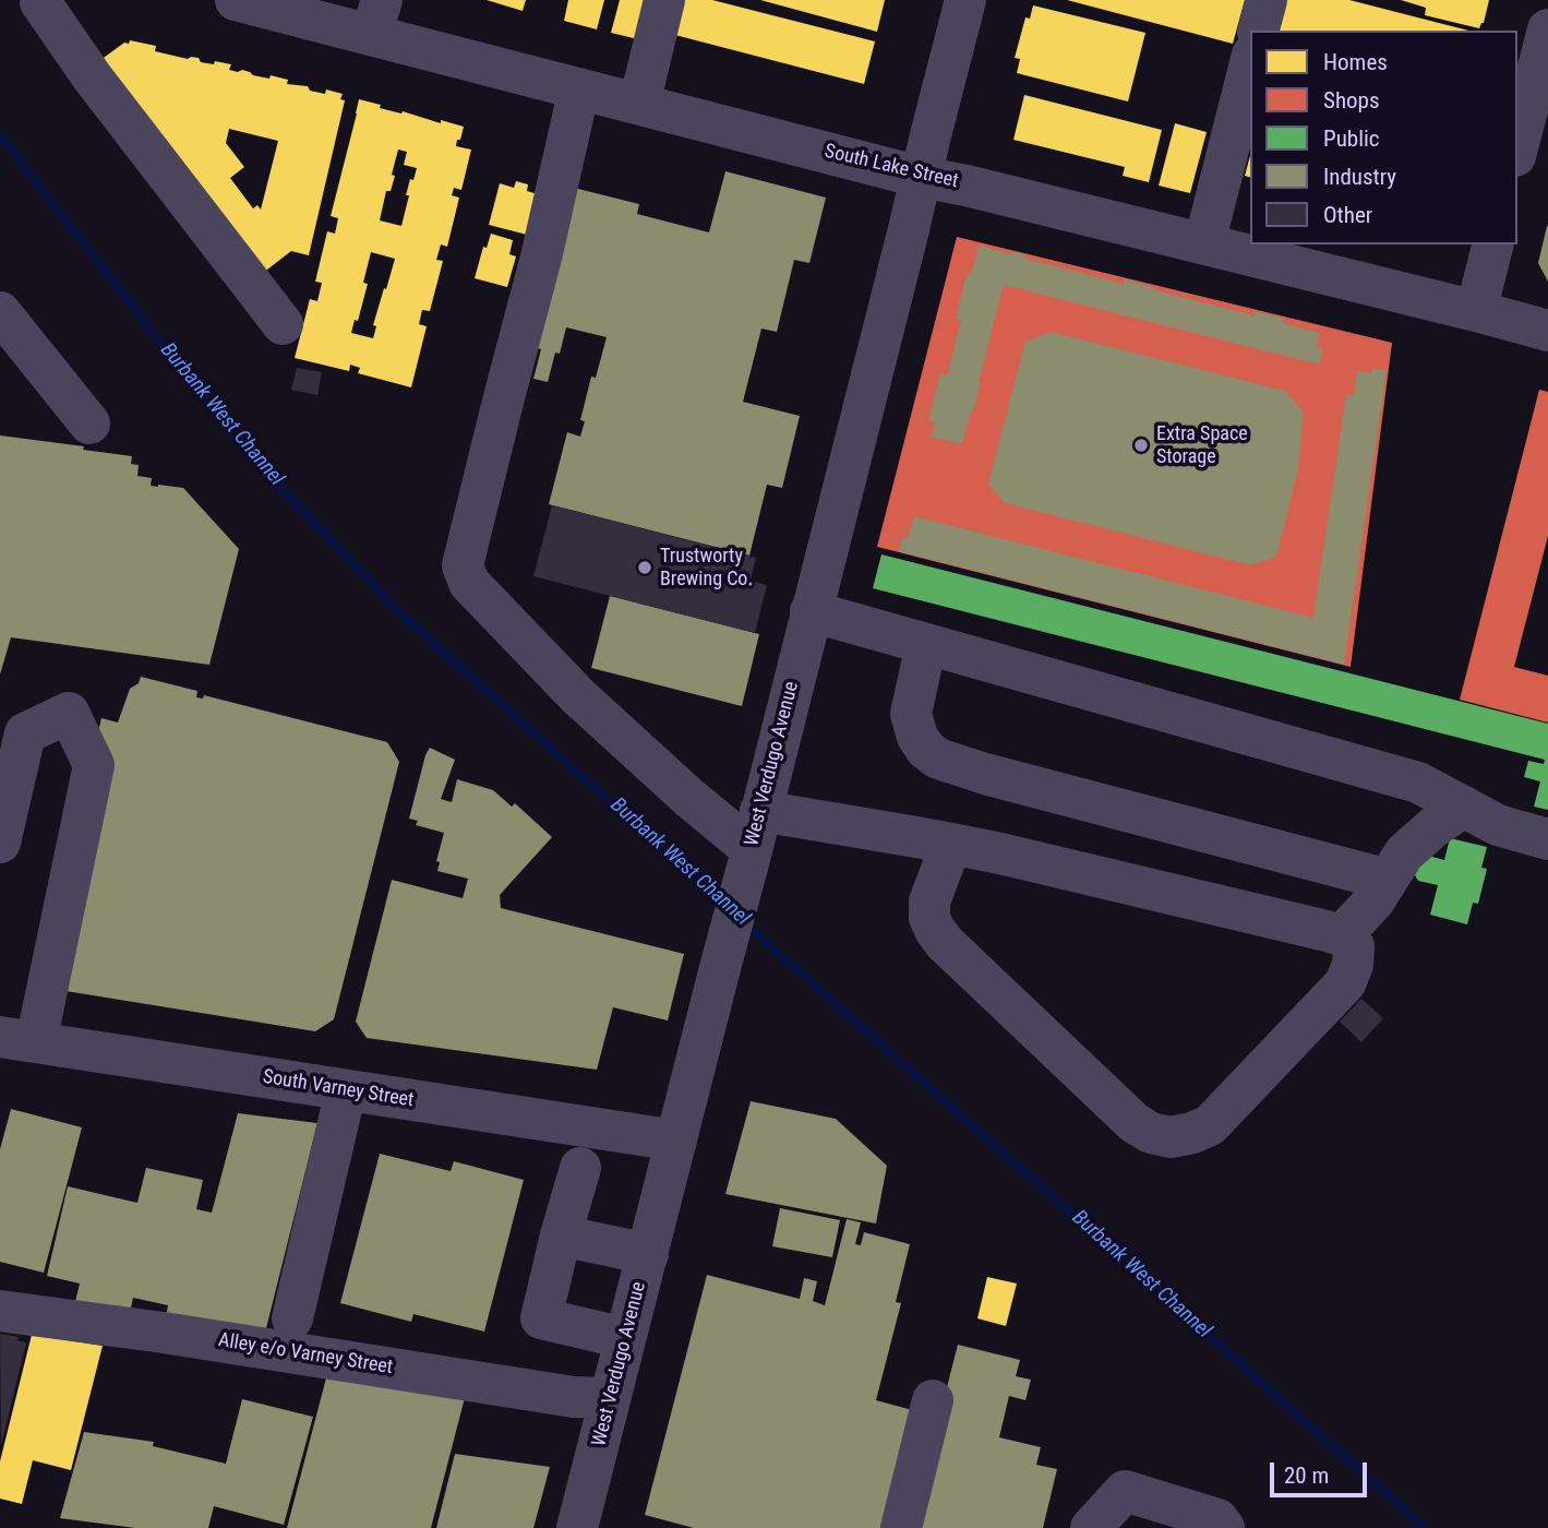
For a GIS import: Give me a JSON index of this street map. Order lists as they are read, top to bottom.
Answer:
{
  "streets": {
    "street": [
      "South Lake Street",
      "West Verdugo Avenue",
      "South Varney Street",
      "Alley e/o Varney Street"
    ]
  },
  "crossings": [
    ["South Lake Street", "West Verdugo Avenue"],
    ["West Verdugo Avenue", "South Varney Street"],
    ["West Verdugo Avenue", "Alley e/o Varney Street"]
  ],
  "water": ["Burbank West Channel"],
  "places": ["Extra Space Storage", "Trustworty Brewing Co."],
  "legend": [
    "Homes",
    "Shops",
    "Public",
    "Industry",
    "Other"
  ],
  "scale_bar": "20 m"
}
